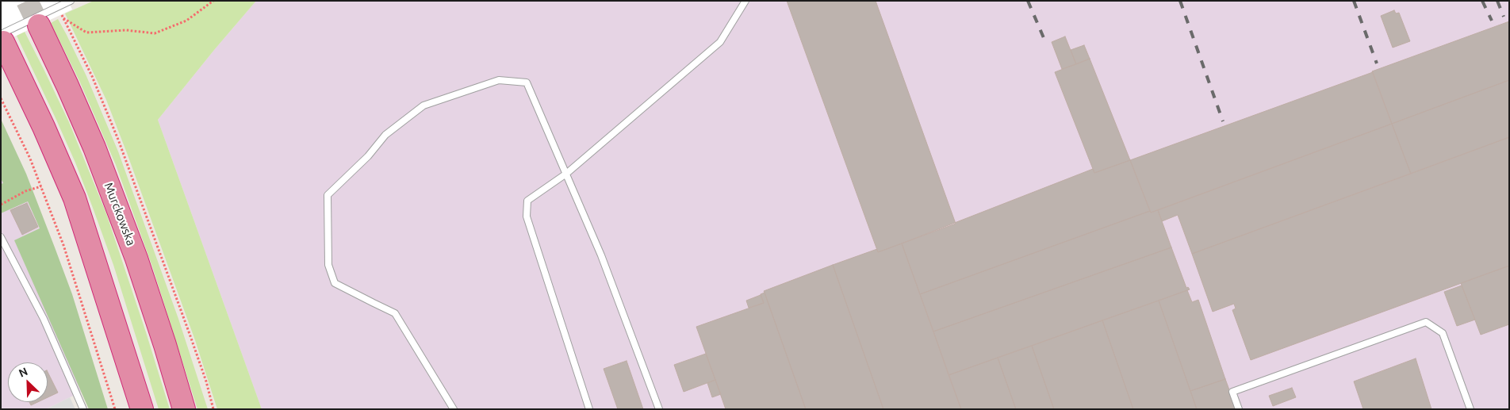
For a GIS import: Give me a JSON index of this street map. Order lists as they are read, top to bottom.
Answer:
{
  "streets": {
    "highway": ["Murckowska"]
  },
  "north": "top left"
}
